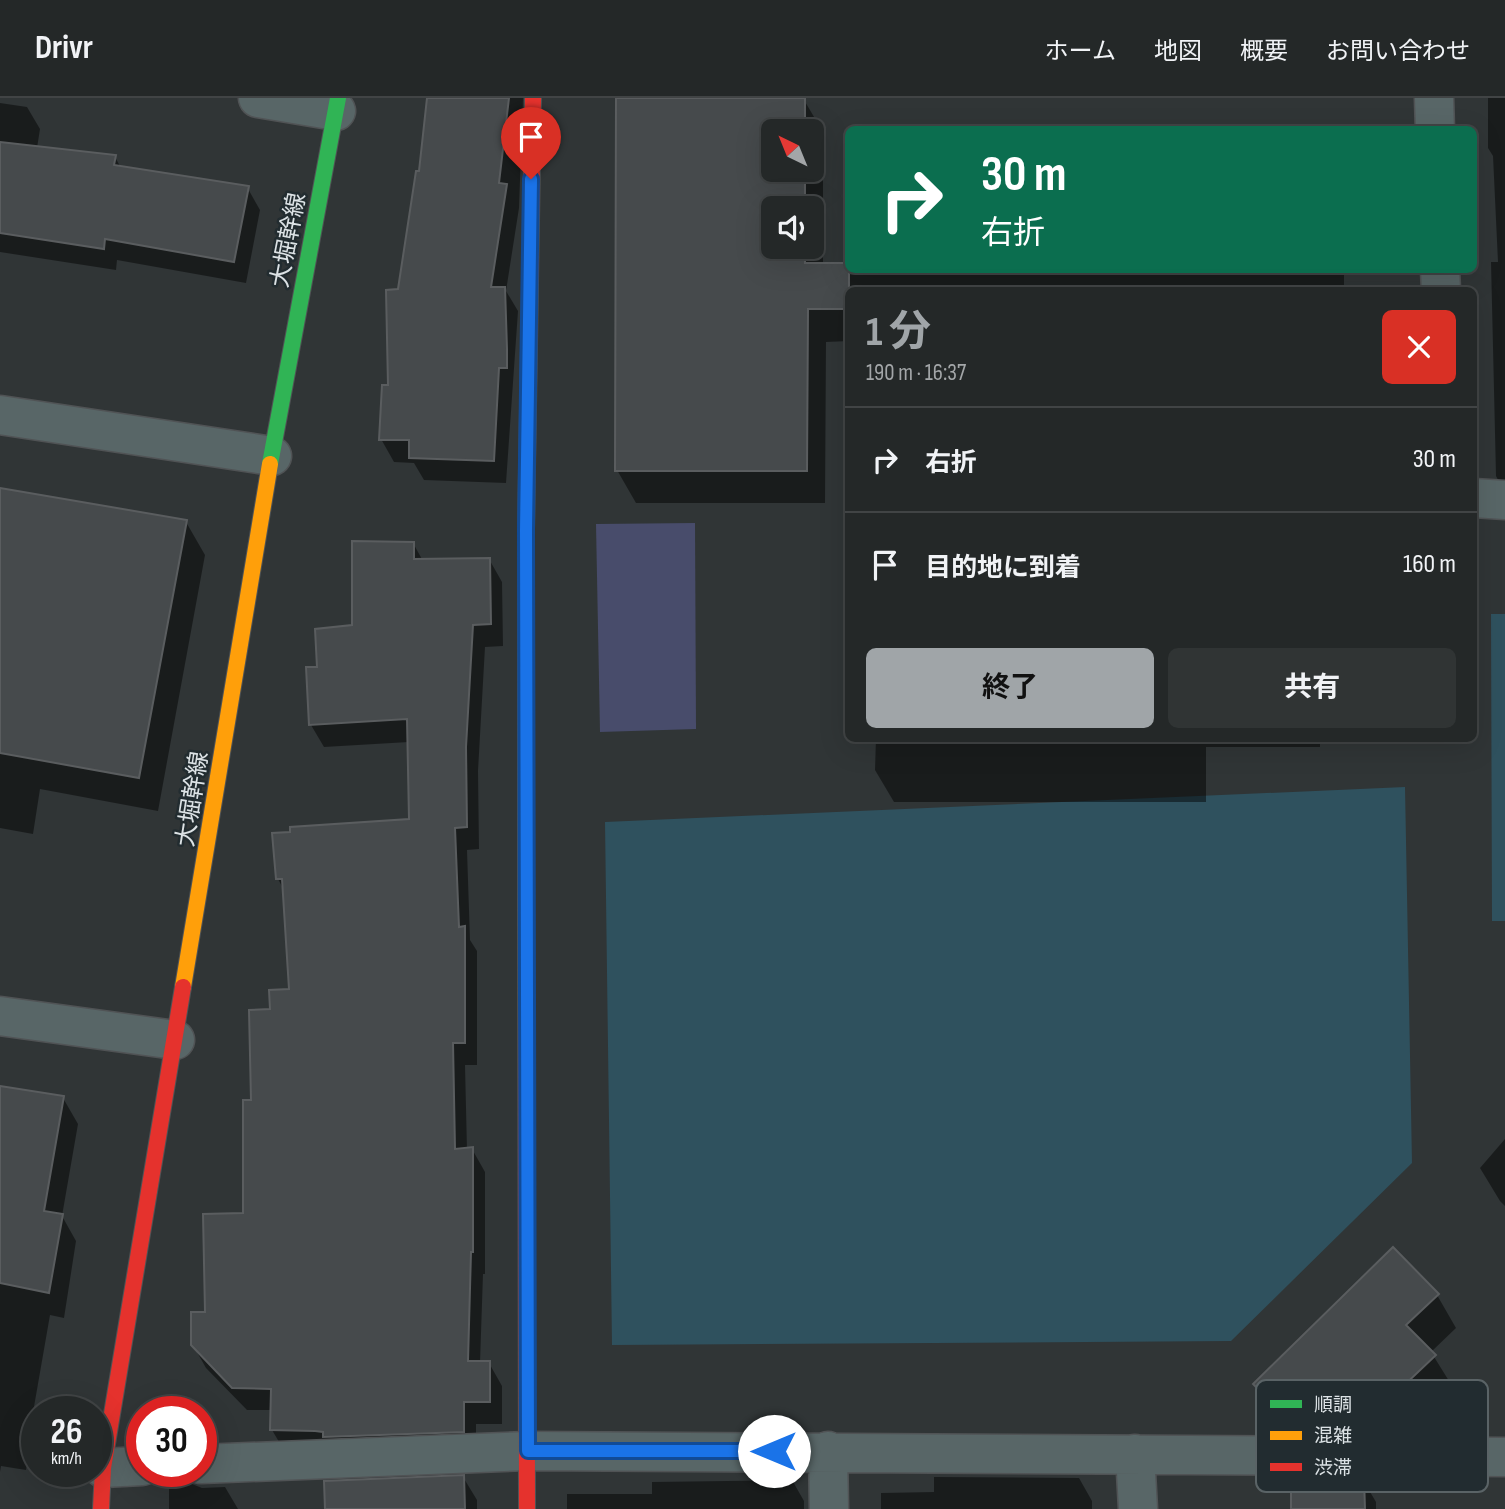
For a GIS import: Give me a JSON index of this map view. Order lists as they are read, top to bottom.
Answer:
{
  "streets": {
    "street": ["大堀幹線"]
  },
  "legend": ["順調", "混雑", "渋滞"],
  "north": "top left",
  "page": {
    "header": "Drivr",
    "nav": [
      "ホーム",
      "地図",
      "概要",
      "お問い合わせ"
    ],
    "turn": ["30 m", "右折"],
    "heading": ["1 分", "190 m · 16:37"],
    "list": [
      {
        "name": "右折",
        "value": "30 m"
      },
      {
        "name": "目的地に到着",
        "value": "160 m"
      }
    ],
    "buttons": ["終了", "共有"],
    "speed": "26 km/h",
    "limit": "30"
  }
}
